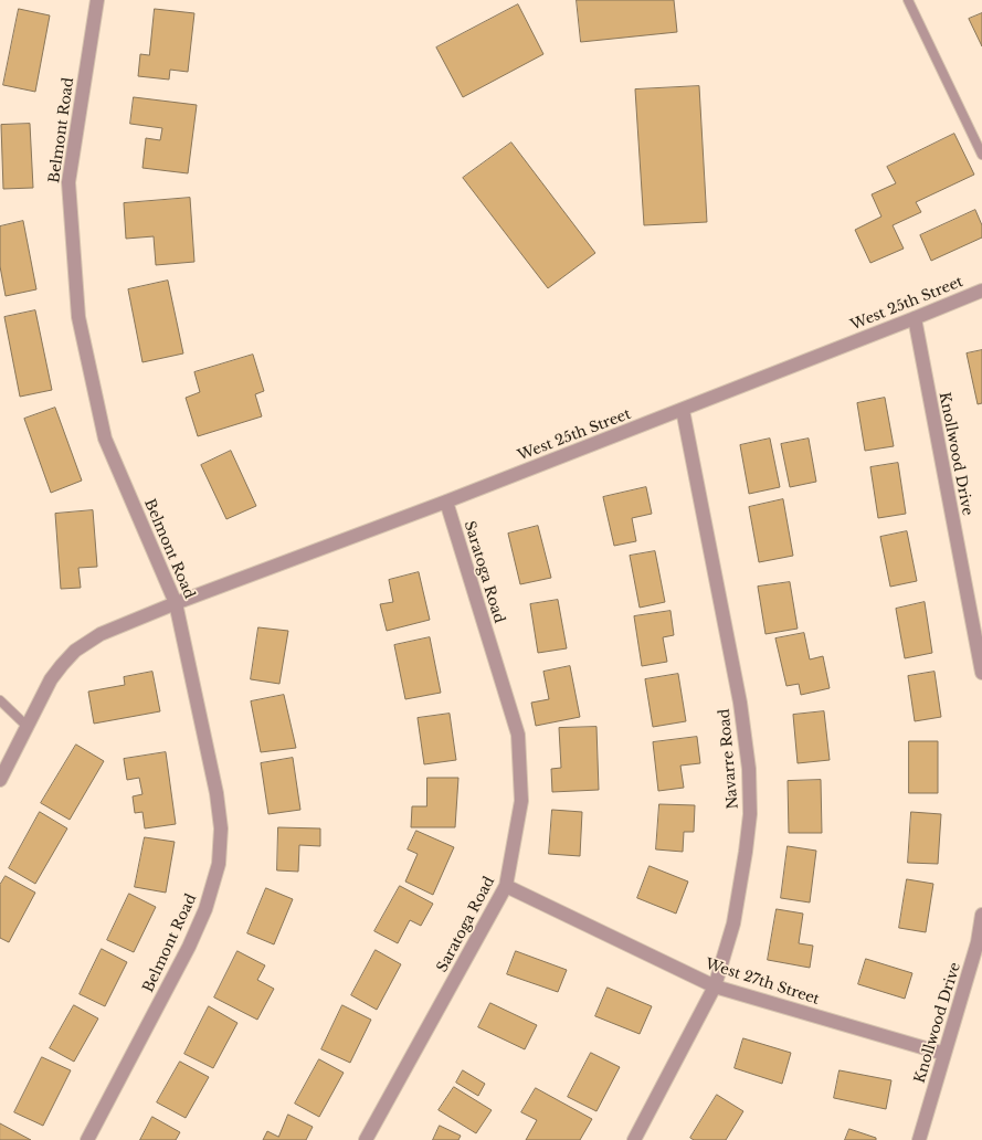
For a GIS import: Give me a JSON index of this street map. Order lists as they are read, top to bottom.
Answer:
{
  "streets": {
    "street": [
      "Belmont Road",
      "West 25th Street",
      "Knollwood Drive",
      "Saratoga Road",
      "Navarre Road",
      "West 27th Street"
    ]
  },
  "crossings": [
    ["Belmont Road", "West 25th Street"],
    ["West 25th Street", "Knollwood Drive"],
    ["West 25th Street", "Saratoga Road"],
    ["West 25th Street", "Navarre Road"],
    ["Knollwood Drive", "West 27th Street"],
    ["Saratoga Road", "West 27th Street"],
    ["Navarre Road", "West 27th Street"]
  ]
}
